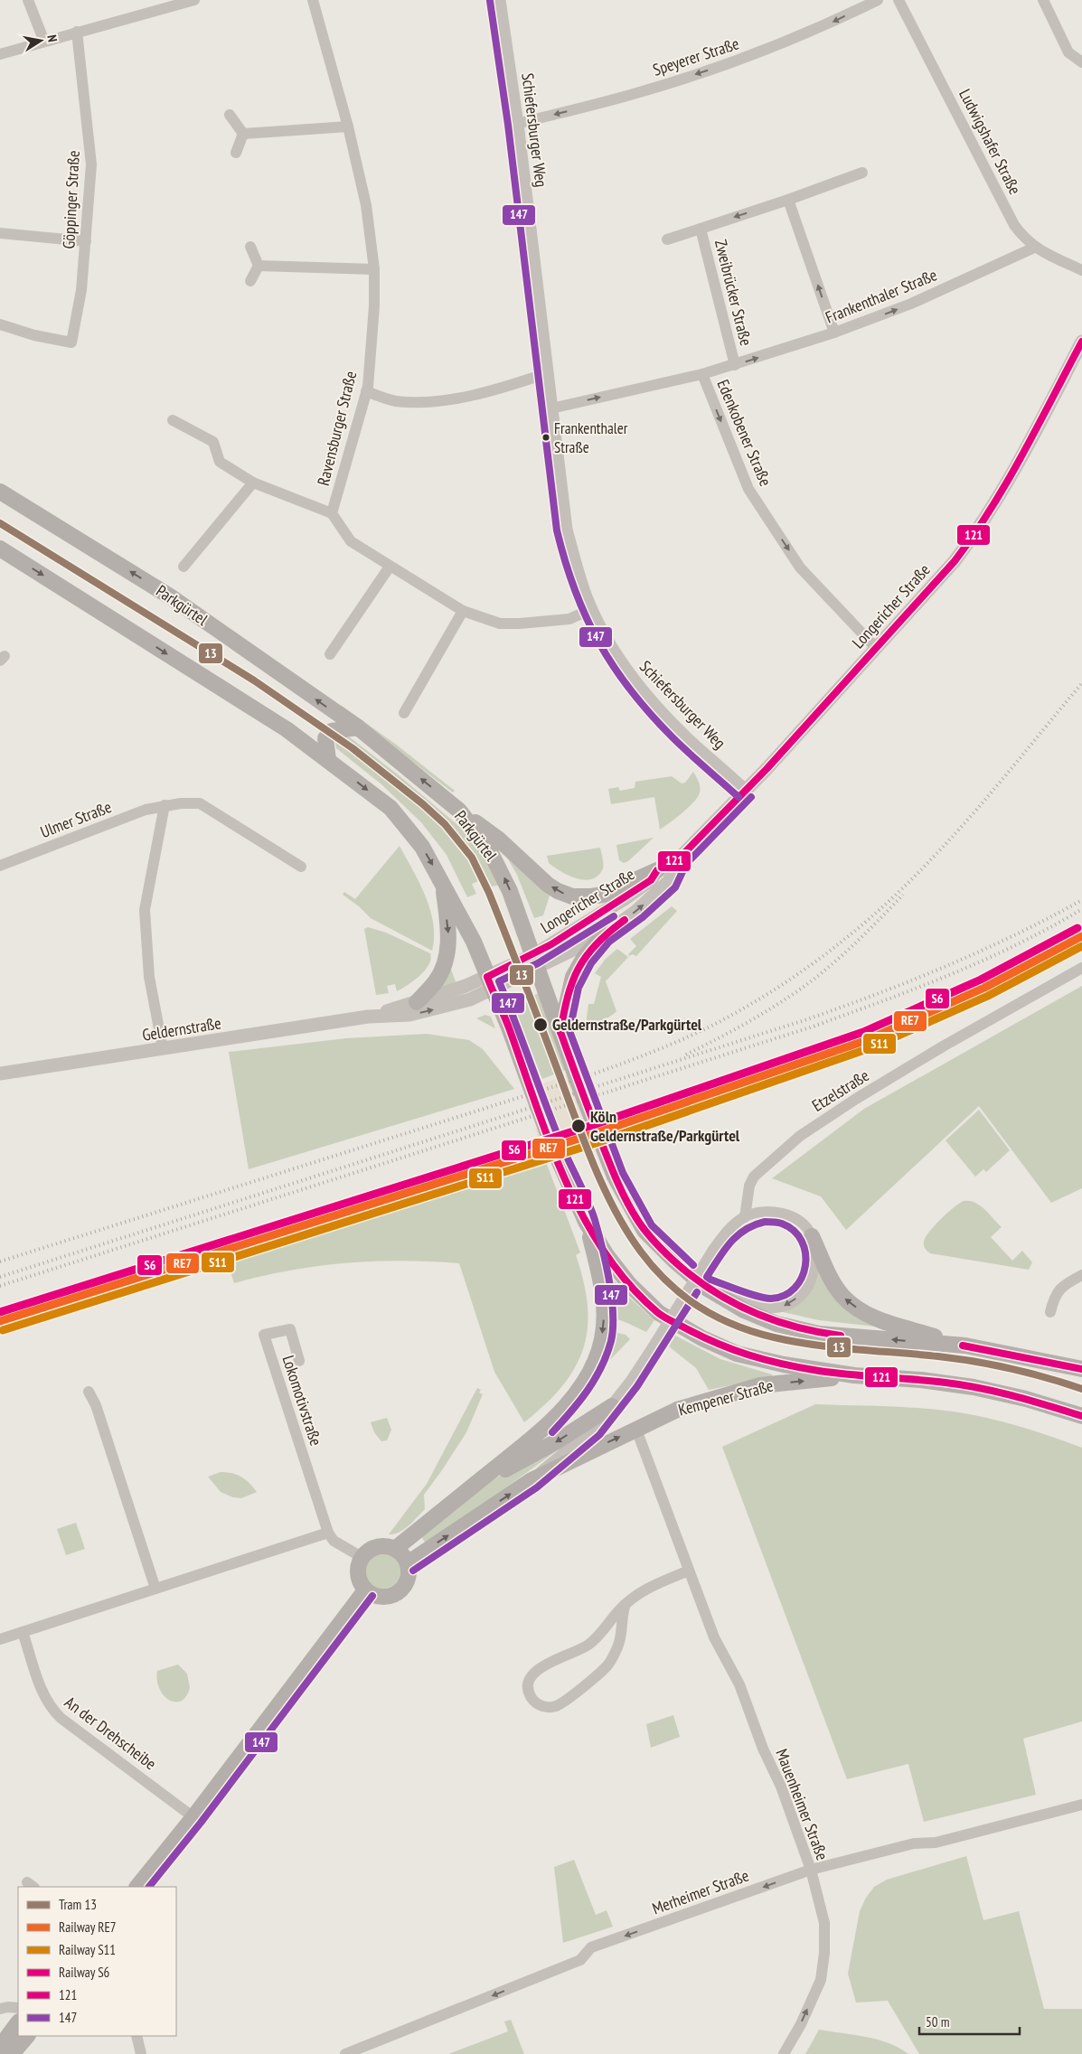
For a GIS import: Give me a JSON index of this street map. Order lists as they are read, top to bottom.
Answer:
{
  "streets": {
    "main road": ["Parkgürtel", "Kempener Straße"],
    "street": [
      "Speyerer Straße",
      "Schiefersburger Weg",
      "Ludwigshafer Straße",
      "Göppinger Straße",
      "Zweibrücker Straße",
      "Frankenthaler Straße",
      "Ravensburger Straße",
      "Edenkobener Straße",
      "Longericher Straße",
      "Ulmer Straße",
      "Geldernstraße",
      "Etzelstraße",
      "Lokomotivstraße",
      "An der Drehscheibe",
      "Mauenheimer Straße",
      "Merheimer Straße"
    ]
  },
  "crossings": [
    ["Speyerer Straße", "Schiefersburger Weg"],
    ["Schiefersburger Weg", "Frankenthaler Straße"],
    ["Schiefersburger Weg", "Longericher Straße"],
    ["Ludwigshafer Straße", "Frankenthaler Straße"],
    ["Zweibrücker Straße", "Frankenthaler Straße"],
    ["Frankenthaler Straße", "Edenkobener Straße"],
    ["Edenkobener Straße", "Longericher Straße"],
    ["Parkgürtel", "Longericher Straße"],
    ["Parkgürtel", "Geldernstraße"],
    ["Parkgürtel", "Kempener Straße"],
    ["Longericher Straße", "Geldernstraße"],
    ["Etzelstraße", "Kempener Straße"],
    ["Kempener Straße", "Mauenheimer Straße"],
    ["Mauenheimer Straße", "Merheimer Straße"]
  ],
  "one_way": [
    "Speyerer Straße",
    "Frankenthaler Straße",
    "Edenkobener Straße",
    "Merheimer Straße"
  ],
  "places": ["Frankenthaler Straße", "Geldernstraße/Parkgürtel", "Köln Geldernstraße/Parkgürtel"],
  "lines": [
    "transit line 147",
    "transit line 121",
    "tram line 13",
    "rail line S6",
    "rail line RE7",
    "rail line S11"
  ],
  "legend": [
    "Tram 13",
    "Railway RE7",
    "Railway S11",
    "Railway S6",
    "121",
    "147"
  ],
  "scale_bar": "50 m",
  "north": "right"
}
